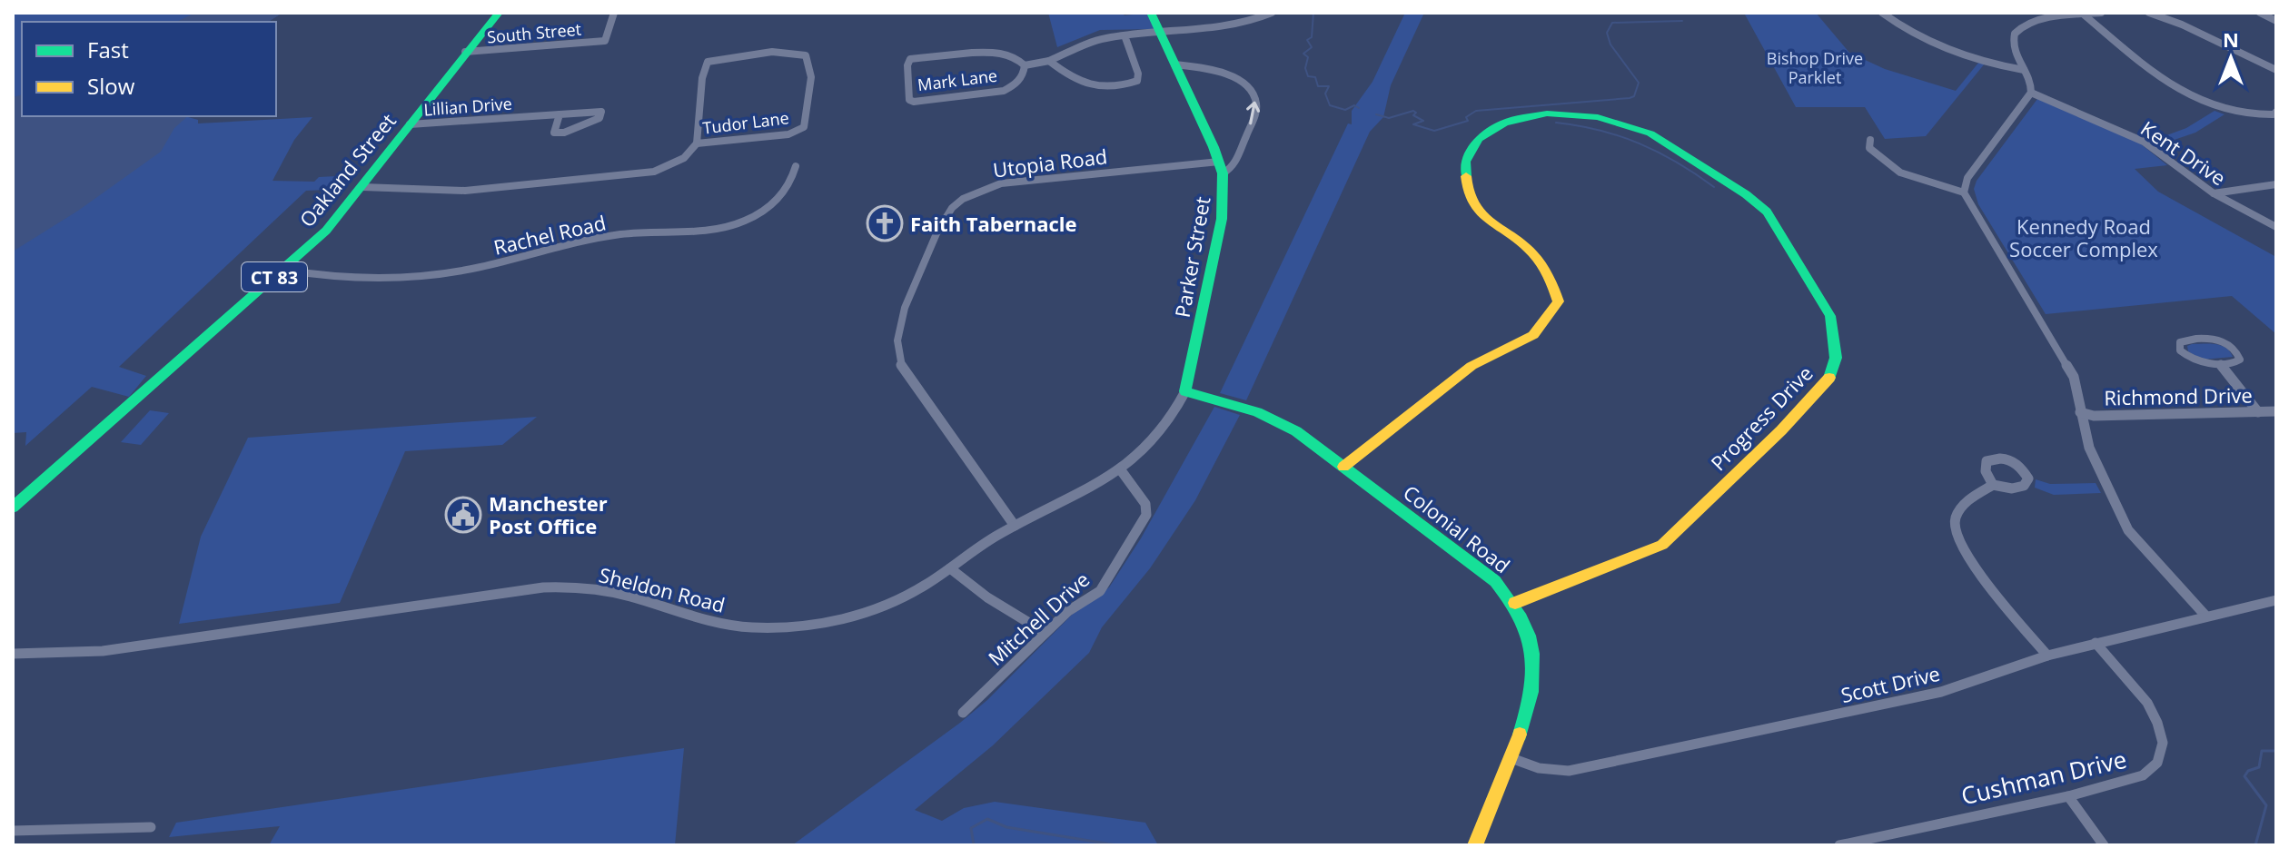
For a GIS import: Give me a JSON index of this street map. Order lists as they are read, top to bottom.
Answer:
{
  "streets": {
    "street": [
      "South Street",
      "Mark Lane",
      "Lillian Drive",
      "Tudor Lane",
      "Kent Drive",
      "Utopia Road",
      "Oakland Street",
      "Rachel Road",
      "Parker Street",
      "CT 83",
      "Richmond Drive",
      "Progress Drive",
      "Colonial Road",
      "Sheldon Road",
      "Mitchell Drive",
      "Scott Drive",
      "Cushman Drive"
    ]
  },
  "crossings": [
    ["South Street", "Oakland Street"],
    ["Mark Lane", "Parker Street"],
    ["Lillian Drive", "Oakland Street"],
    ["Tudor Lane", "Oakland Street"],
    ["Utopia Road", "Parker Street"],
    ["Utopia Road", "Sheldon Road"],
    ["Oakland Street", "Rachel Road"],
    ["Parker Street", "Colonial Road"],
    ["Parker Street", "Sheldon Road"],
    ["Progress Drive", "Colonial Road"],
    ["Colonial Road", "Sheldon Road"],
    ["Colonial Road", "Scott Drive"],
    ["Sheldon Road", "Mitchell Drive"],
    ["Scott Drive", "Cushman Drive"]
  ],
  "parks": ["Bishop Drive Parklet", "Kennedy Road Soccer Complex"],
  "places": {
    "church": ["Faith Tabernacle"],
    "public building": ["Manchester Post Office"]
  },
  "legend": ["Fast", "Slow"],
  "north": "top"
}
